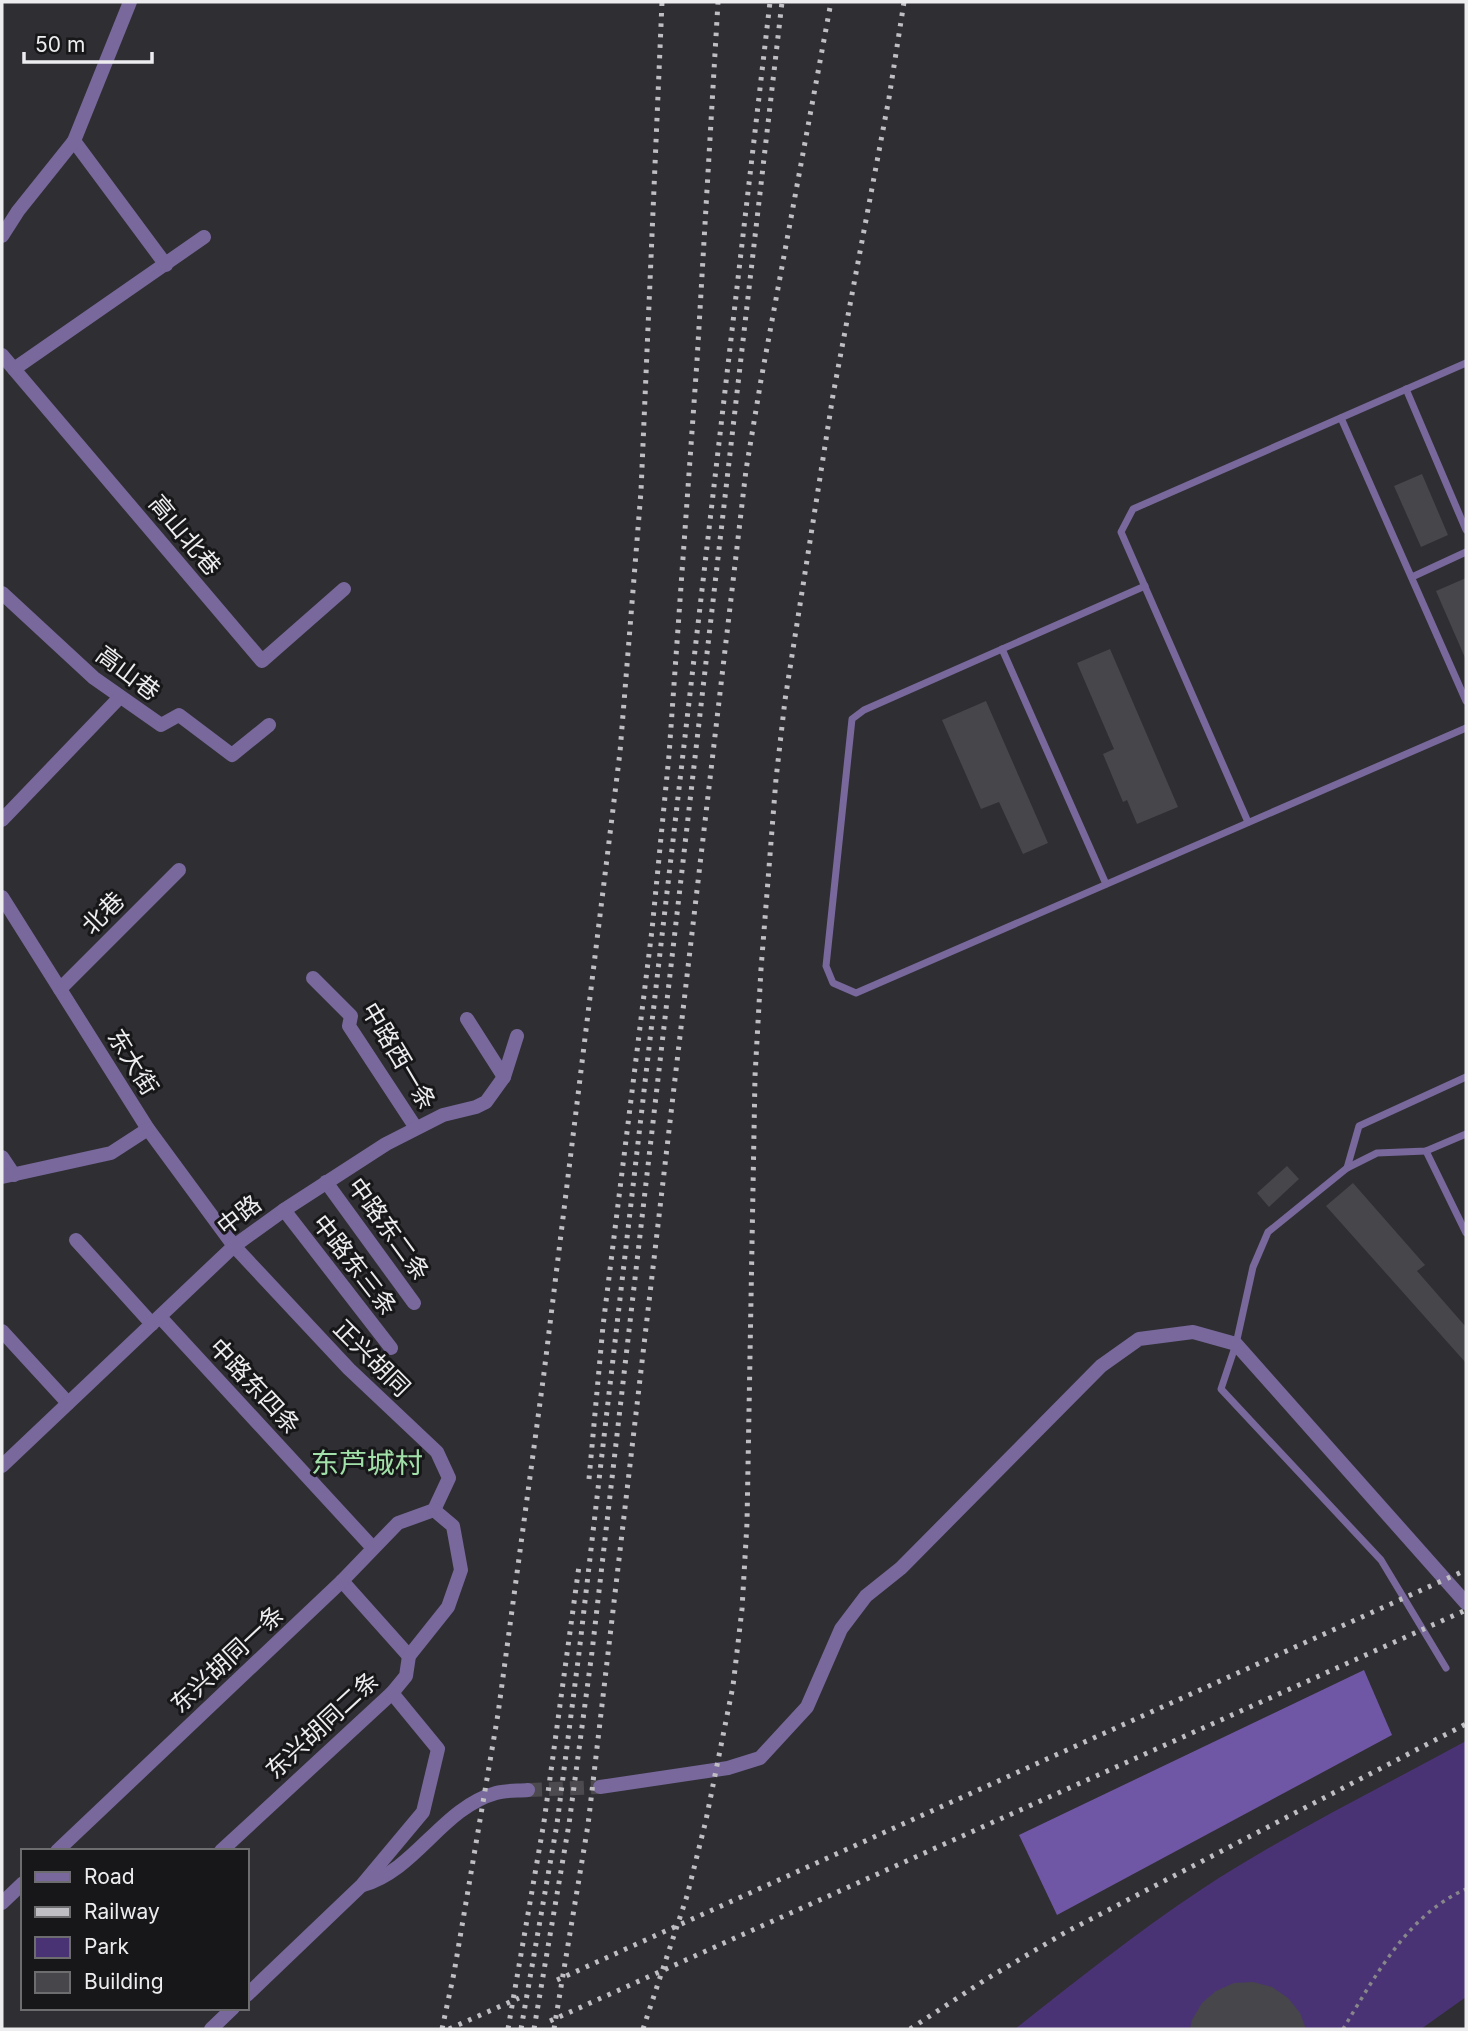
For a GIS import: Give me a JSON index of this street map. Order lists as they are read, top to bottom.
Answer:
{
  "streets": {
    "street": [
      "高山北巷",
      "高山巷",
      "北巷",
      "中路西一条",
      "东大街",
      "中路",
      "中路东二条",
      "中路东三条",
      "正兴胡同",
      "中路东四条",
      "东兴胡同一条",
      "东兴胡同二条"
    ]
  },
  "crossings": [
    ["北巷", "东大街"],
    ["中路西一条", "中路"],
    ["东大街", "中路"],
    ["东大街", "正兴胡同"],
    ["中路", "中路东二条"],
    ["中路", "中路东三条"],
    ["中路", "正兴胡同"],
    ["中路", "中路东四条"],
    ["正兴胡同", "东兴胡同一条"],
    ["正兴胡同", "东兴胡同二条"],
    ["中路东四条", "东兴胡同一条"],
    ["东兴胡同一条", "东兴胡同二条"]
  ],
  "districts": ["东芦城村"],
  "legend": [
    "Road",
    "Railway",
    "Park",
    "Building"
  ],
  "scale_bar": "50 m"
}
